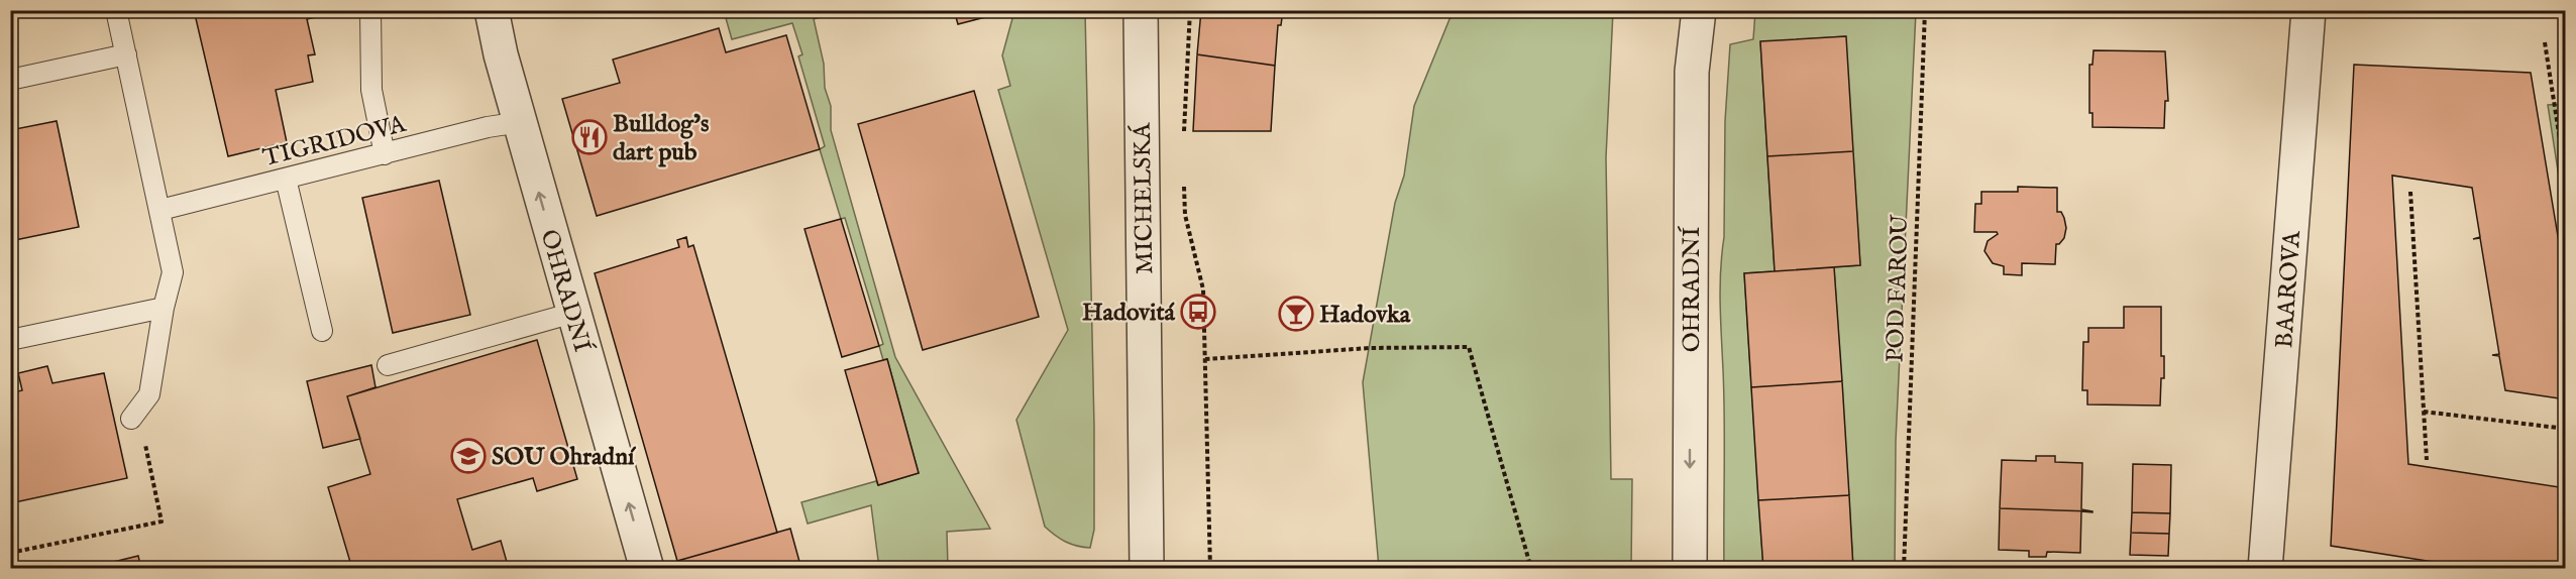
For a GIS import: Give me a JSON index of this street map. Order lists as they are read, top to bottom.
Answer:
{
  "streets": {
    "street": ["MICHELSKÁ", "OHRADNÍ", "BAAROVA"],
    "lane": ["TIGRIDOVA"],
    "path": ["POD FAROU"]
  },
  "crossings": [
    ["TIGRIDOVA", "OHRADNÍ"]
  ],
  "places": {
    "restaurant": ["Bulldog’s dart pub"],
    "bus stop": ["Hadovitá"],
    "bar": ["Hadovka"],
    "school or university": ["SOU Ohradní"]
  }
}
